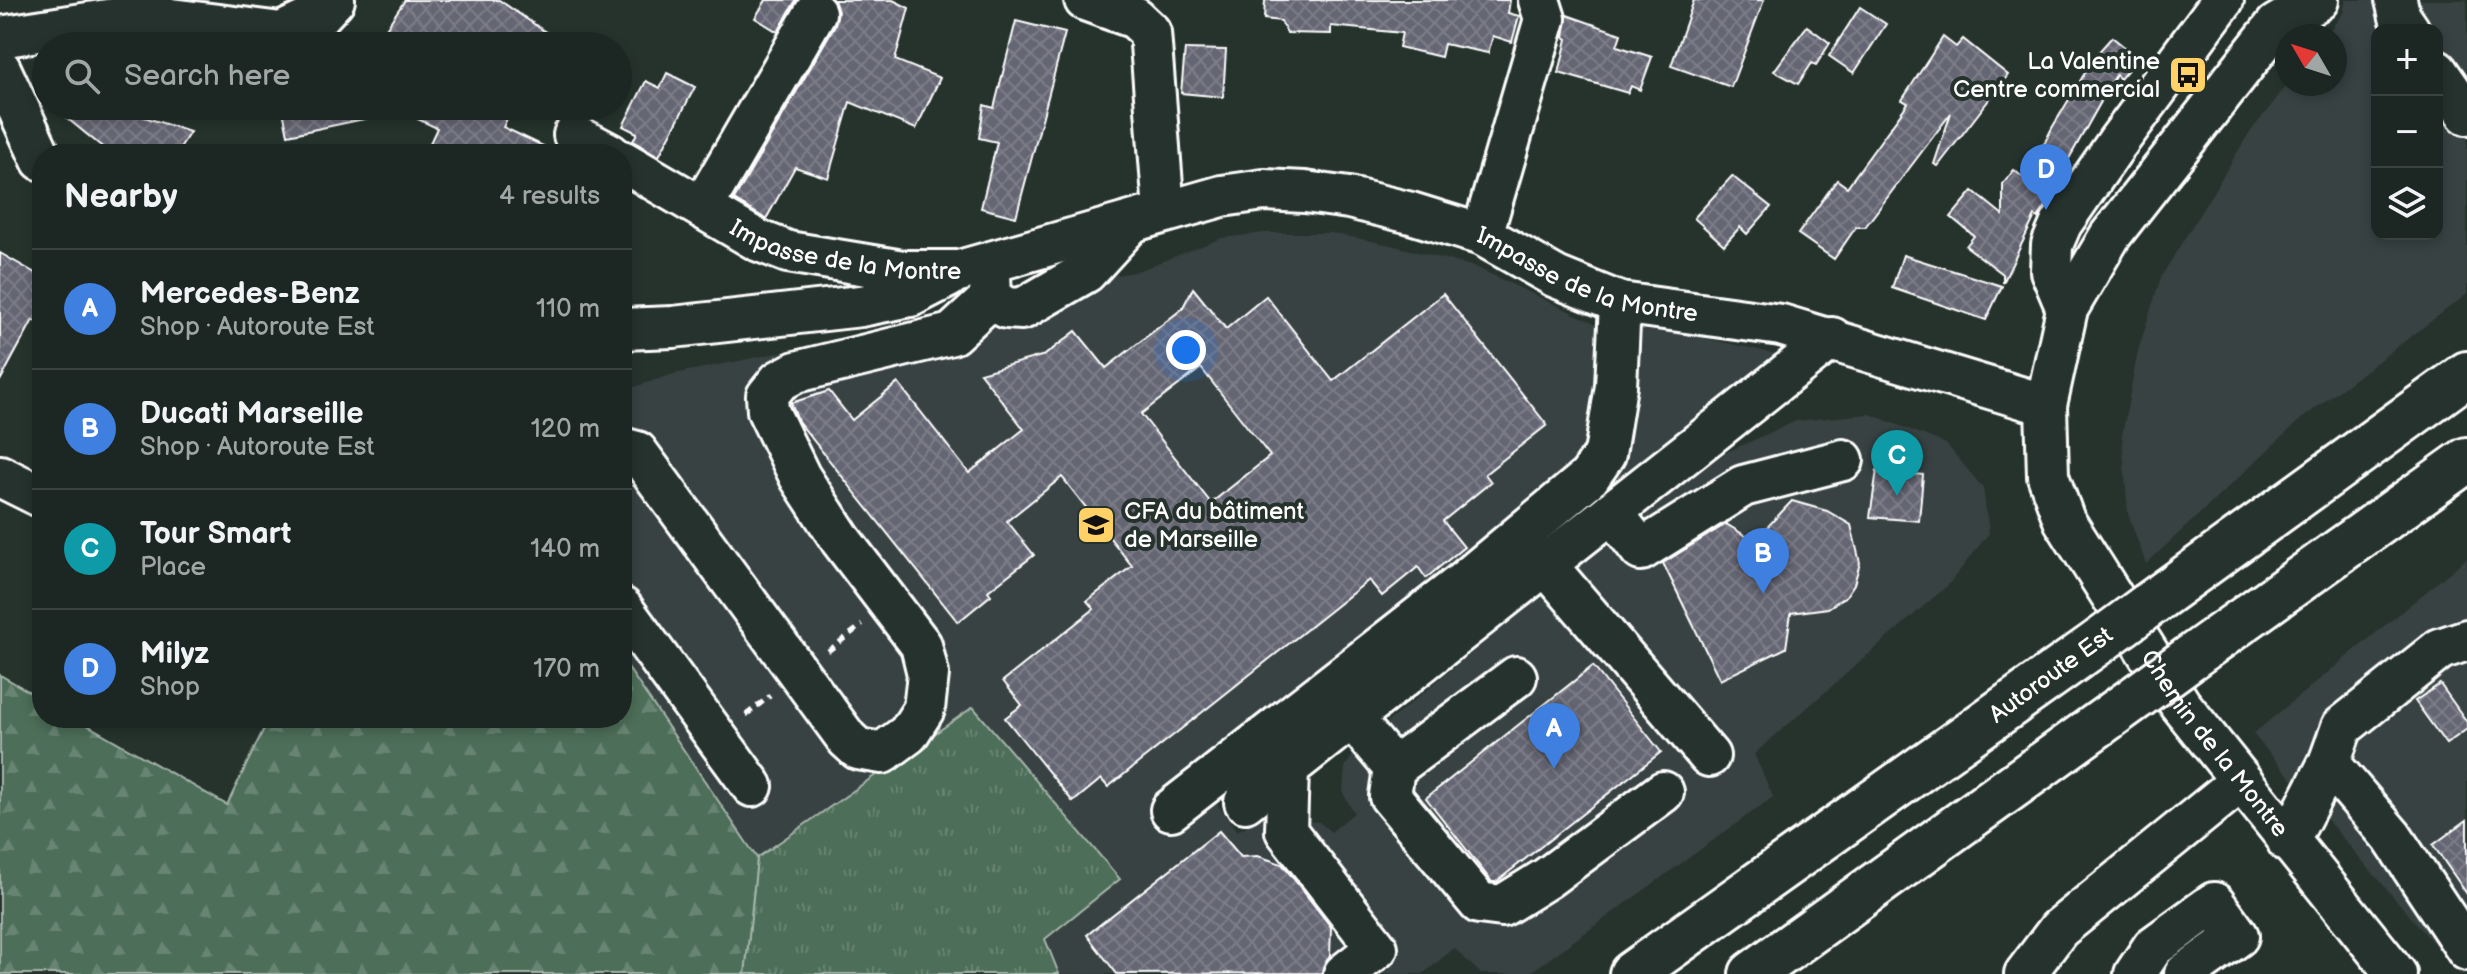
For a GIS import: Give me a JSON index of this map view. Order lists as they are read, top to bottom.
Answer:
{
  "streets": {
    "highway": ["Autoroute Est"],
    "street": ["Impasse de la Montre", "Chemin de la Montre"]
  },
  "crossings": [
    ["Impasse de la Montre", "Chemin de la Montre"]
  ],
  "places": {
    "bus stop": ["La Valentine Centre commercial"],
    "school or university": ["CFA du bâtiment de Marseille"]
  },
  "north": "top left",
  "page": {
    "map_buttons": ["+", "−"],
    "search": "Search here",
    "pins": [
      "D",
      "C",
      "B",
      "A"
    ],
    "heading": ["Nearby", "4 results"],
    "list": [
      {
        "mark": "A",
        "name": "Mercedes-Benz",
        "note": "Shop · Autoroute Est",
        "value": "110 m"
      },
      {
        "mark": "B",
        "name": "Ducati Marseille",
        "note": "Shop · Autoroute Est",
        "value": "120 m"
      },
      {
        "mark": "C",
        "name": "Tour Smart",
        "note": "Place",
        "value": "140 m"
      },
      {
        "mark": "D",
        "name": "Milyz",
        "note": "Shop",
        "value": "170 m"
      }
    ]
  }
}
